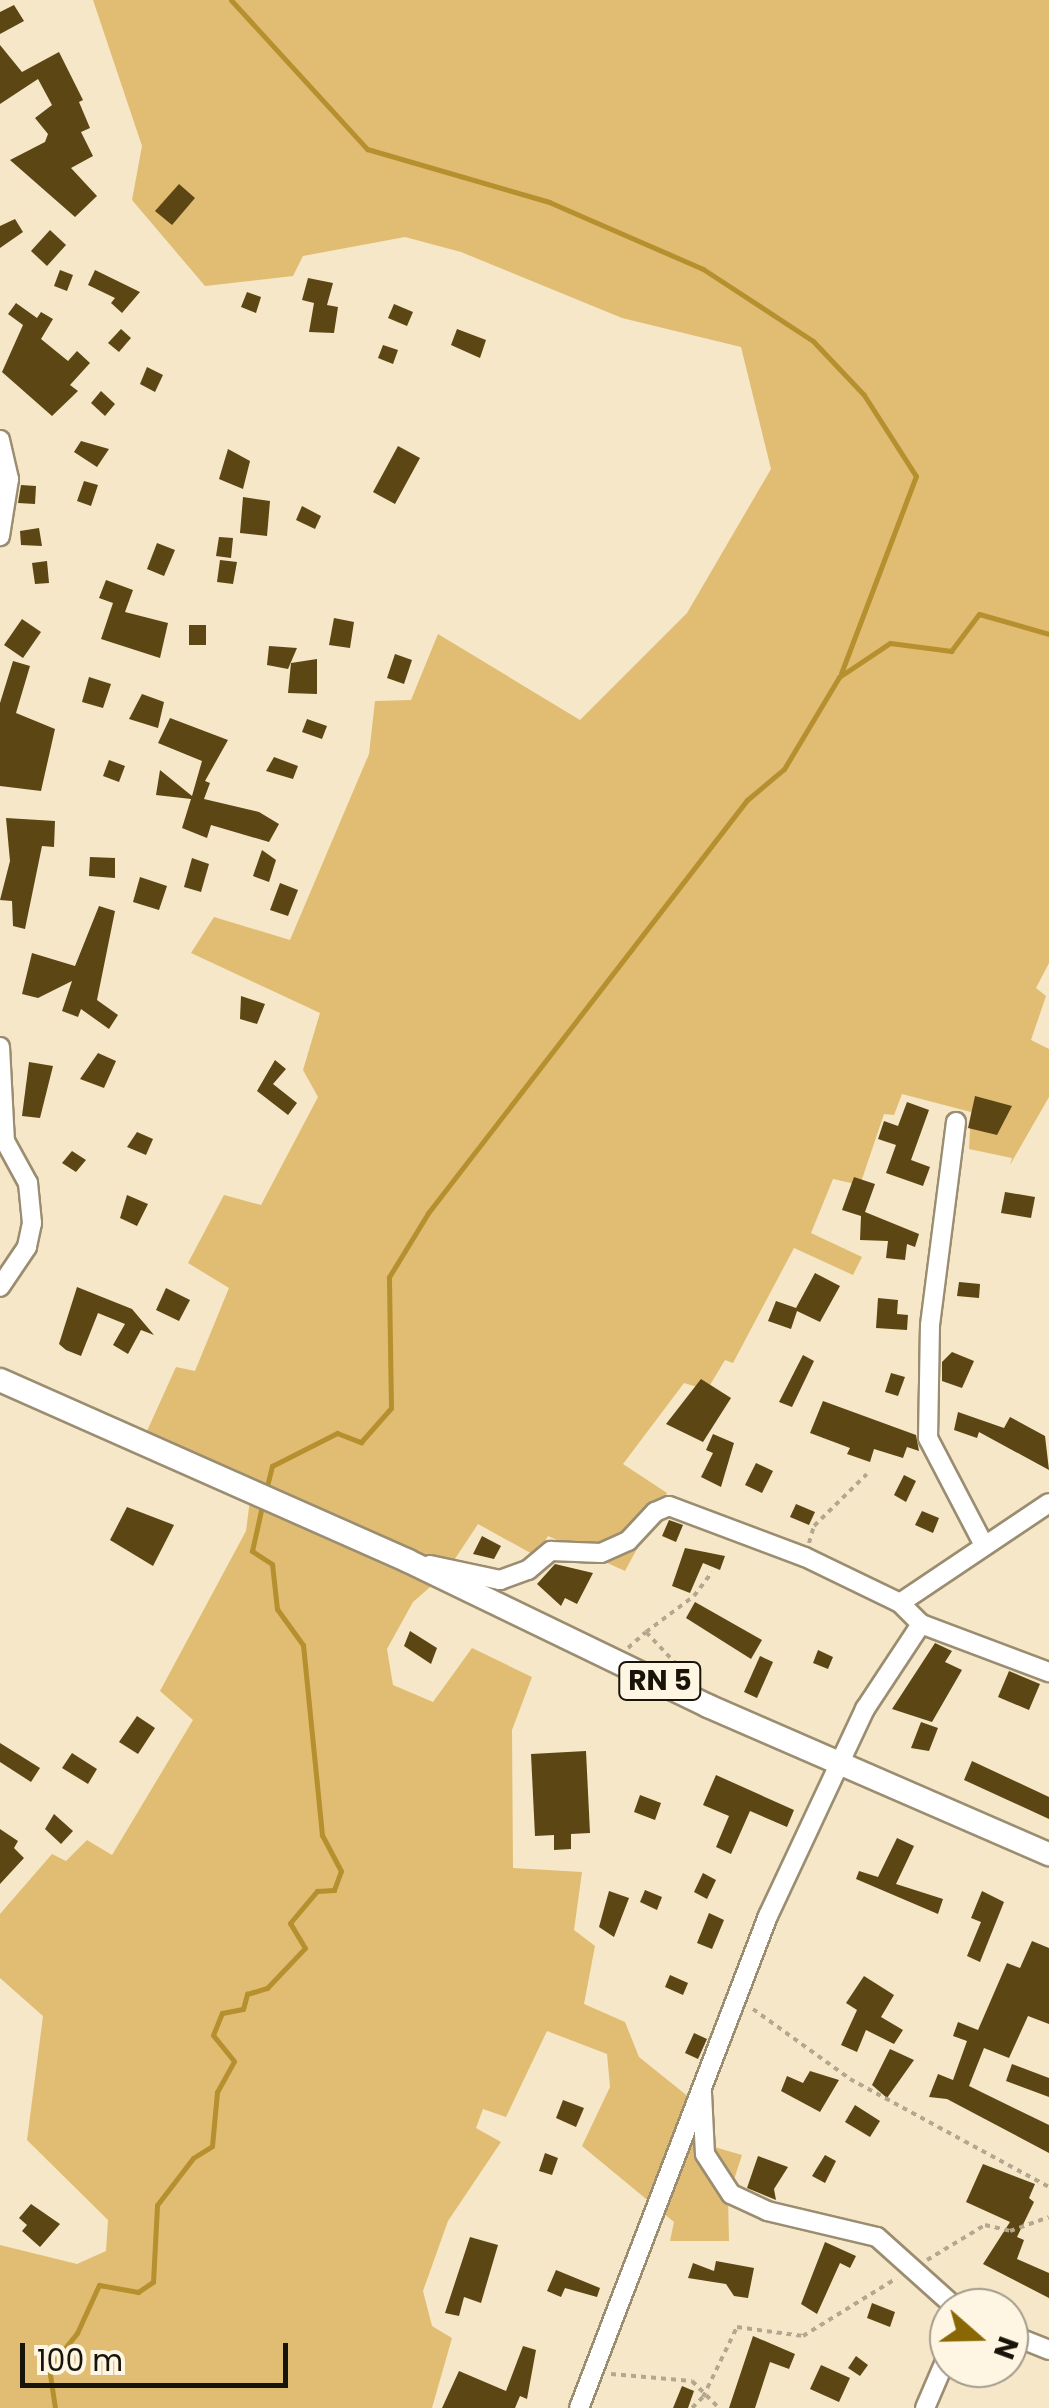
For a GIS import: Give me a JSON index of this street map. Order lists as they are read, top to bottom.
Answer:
{
  "streets": {
    "main road": ["RN 5"]
  },
  "scale_bar": "100 m",
  "north": "right"
}
